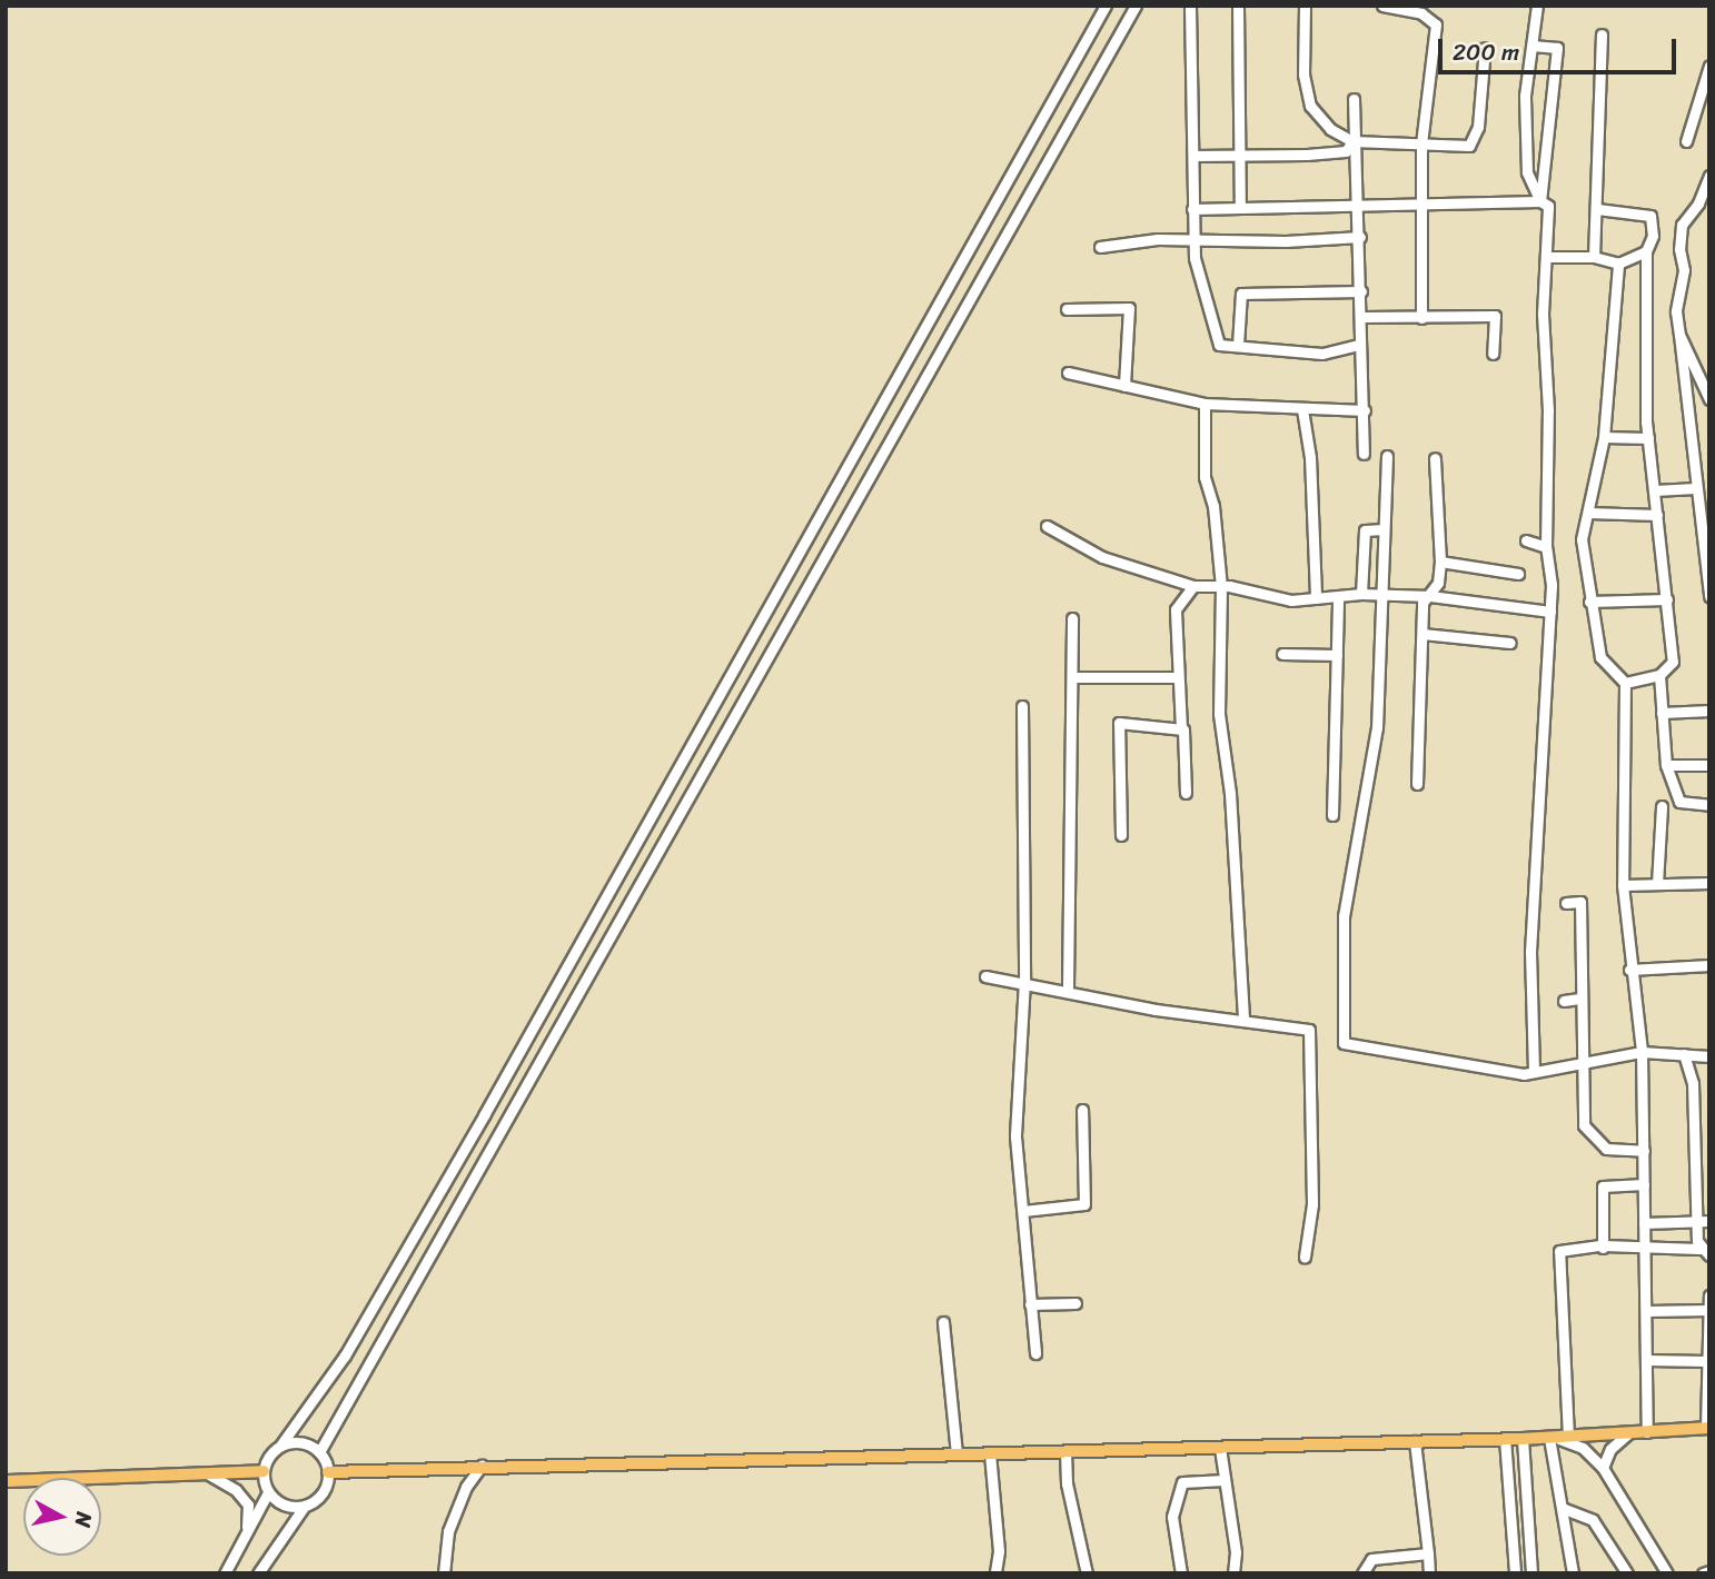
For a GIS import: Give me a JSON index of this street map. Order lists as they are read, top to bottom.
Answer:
{
  "scale_bar": "200 m",
  "north": "right"
}
